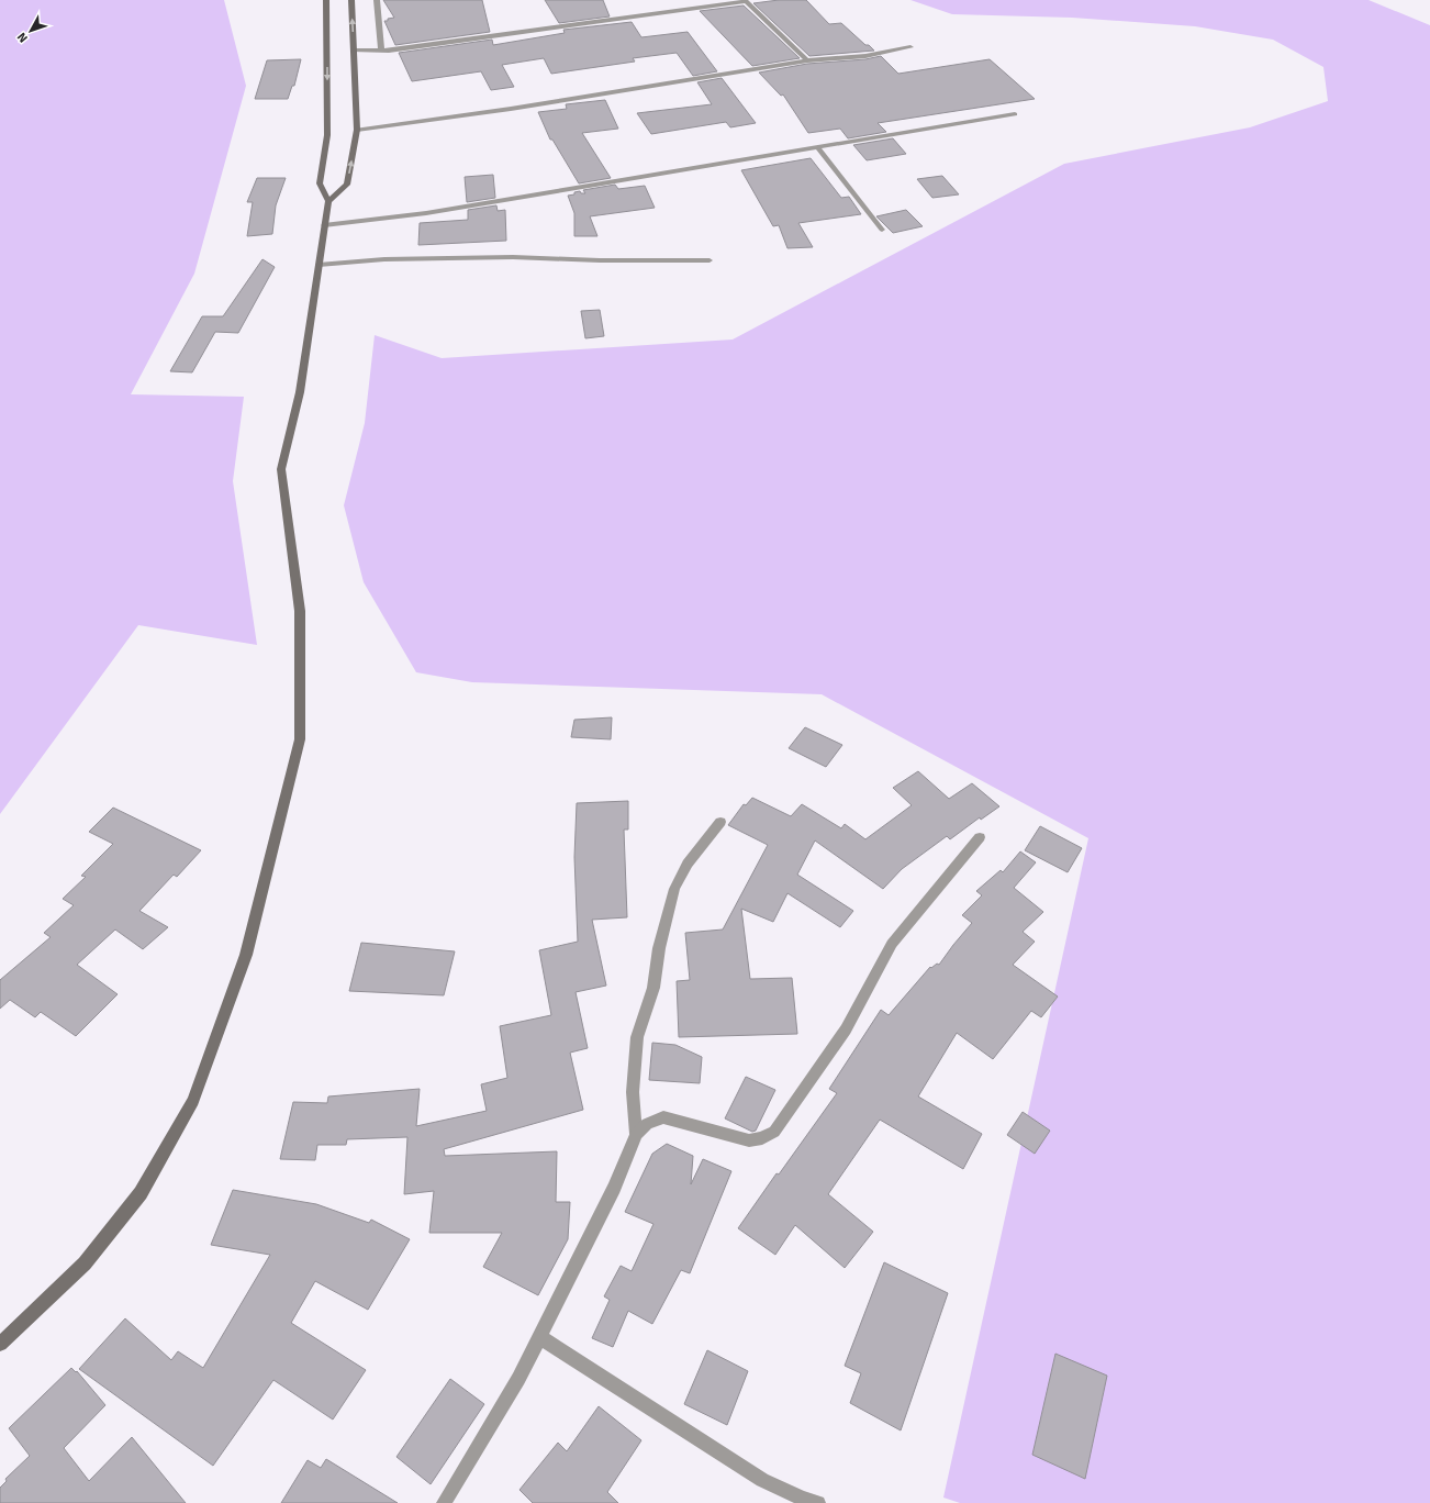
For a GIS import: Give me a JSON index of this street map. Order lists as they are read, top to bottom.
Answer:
{
  "north": "bottom left"
}
